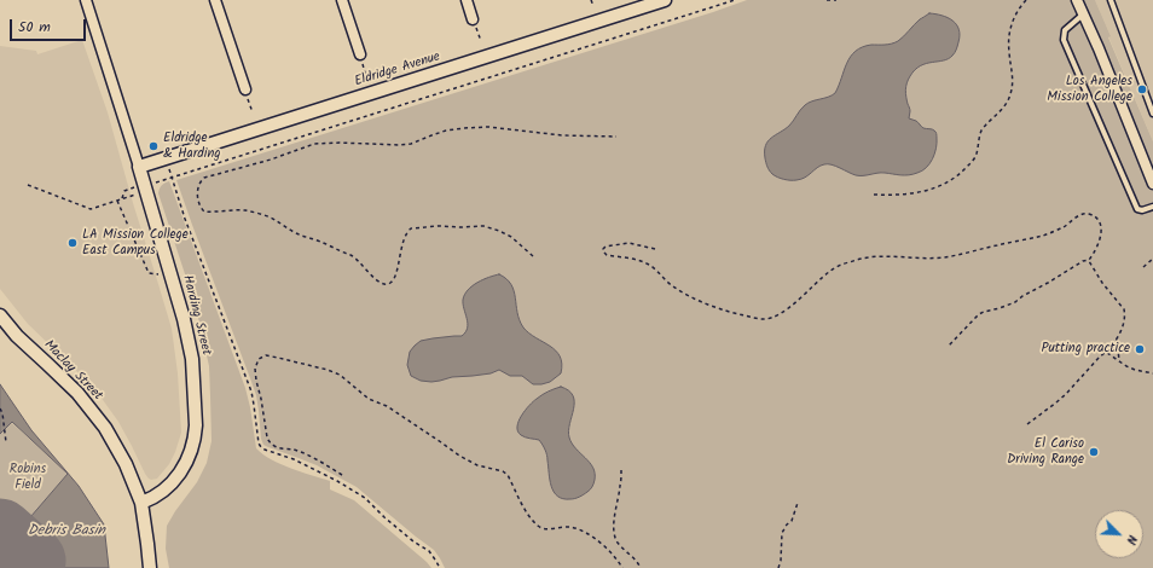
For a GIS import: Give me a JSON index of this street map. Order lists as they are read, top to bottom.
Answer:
{
  "streets": {
    "street": ["Eldridge Avenue", "Harding Street", "Maclay Street"]
  },
  "crossings": [
    ["Eldridge Avenue", "Harding Street"],
    ["Harding Street", "Maclay Street"]
  ],
  "water": ["Debris Basin"],
  "parks": ["Robins Field"],
  "places": [
    "Los Angeles Mission College",
    "Eldridge & Harding",
    "LA Mission College East Campus",
    "Putting practice",
    "El Cariso Driving Range"
  ],
  "scale_bar": "50 m",
  "north": "bottom right"
}
